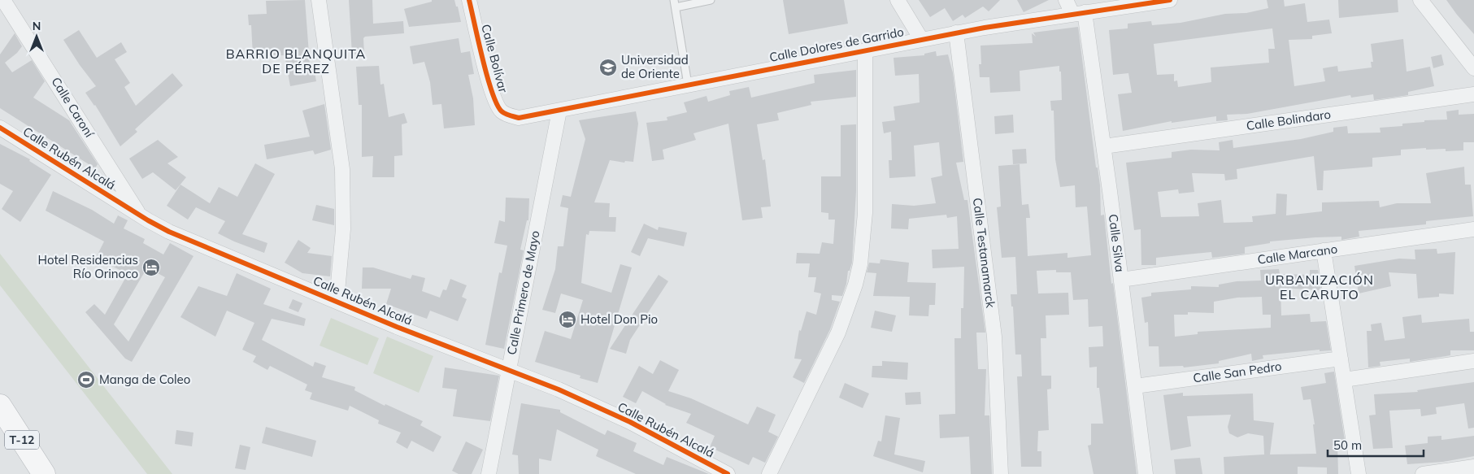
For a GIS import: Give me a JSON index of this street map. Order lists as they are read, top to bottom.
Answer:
{
  "streets": {
    "highway": ["T-12"],
    "street": [
      "Calle Dolores de Garrido",
      "Calle Bolívar",
      "Calle Caroní",
      "Calle Bolindaro",
      "Calle Rubén Alcalá",
      "Calle Silva",
      "Calle Testanamarck",
      "Calle Marcano",
      "Calle Primero de Mayo",
      "Calle San Pedro"
    ]
  },
  "crossings": [
    ["Calle Dolores de Garrido", "Calle Bolívar"],
    ["Calle Dolores de Garrido", "Calle Silva"],
    ["Calle Dolores de Garrido", "Calle Testanamarck"],
    ["Calle Dolores de Garrido", "Calle Primero de Mayo"],
    ["Calle Caroní", "Calle Rubén Alcalá"],
    ["Calle Bolindaro", "Calle Silva"],
    ["Calle Rubén Alcalá", "Calle Primero de Mayo"],
    ["Calle Silva", "Calle Marcano"],
    ["Calle Silva", "Calle San Pedro"]
  ],
  "districts": ["BARRIO BLANQUITA DE PÉREZ", "URBANIZACIÓN EL CARUTO"],
  "places": {
    "school or university": ["Universidad de Oriente"],
    "hotel": ["Hotel Residencias Río Orinoco", "Hotel Don Pio"],
    "sports": ["Manga de Coleo"]
  },
  "scale_bar": "50 m",
  "north": "top"
}
